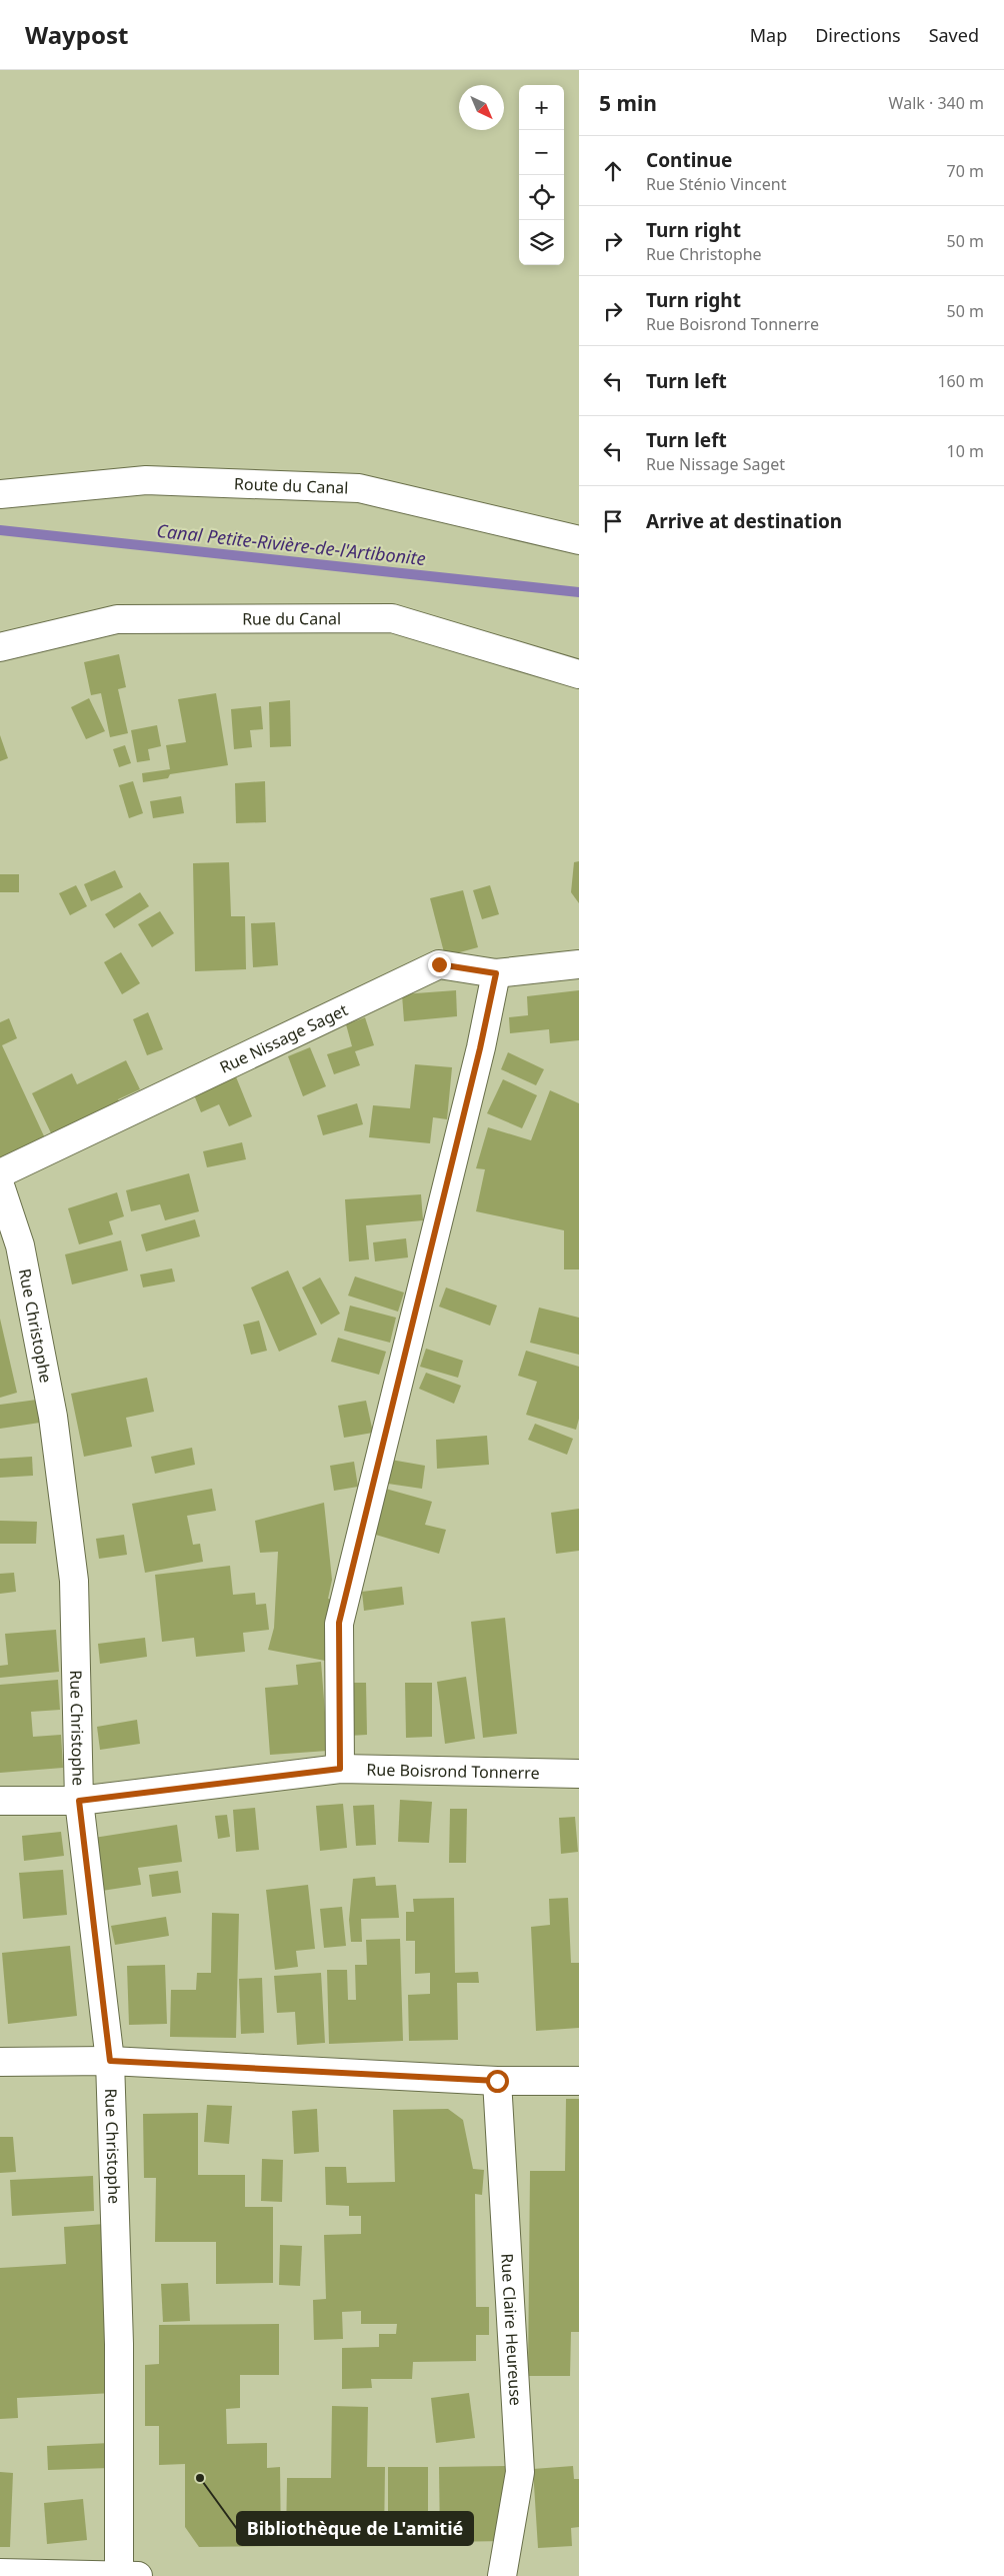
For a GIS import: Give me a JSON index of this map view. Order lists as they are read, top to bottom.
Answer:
{
  "streets": {
    "street": [
      "Route du Canal",
      "Rue du Canal",
      "Rue Nissage Saget",
      "Rue Christophe",
      "Rue Boisrond Tonnerre",
      "Rue Claire Heureuse"
    ]
  },
  "crossings": [
    ["Rue Christophe", "Rue Boisrond Tonnerre"]
  ],
  "water": ["Canal Petite-Rivière-de-l'Artibonite"],
  "places": ["Bibliothèque de L'amitié"],
  "north": "bottom right",
  "page": {
    "header": "Waypost",
    "nav": ["Map", "Directions", "Saved"],
    "heading": ["5 min", "Walk · 340 m"],
    "map_buttons": ["+", "−"],
    "list": [
      ["Continue", "Rue Sténio Vincent", "70 m"],
      ["Turn right", "Rue Christophe", "50 m"],
      ["Turn right", "Rue Boisrond Tonnerre", "50 m"],
      ["Turn left", "160 m"],
      ["Turn left", "Rue Nissage Saget", "10 m"],
      "Arrive at destination"
    ]
  }
}
